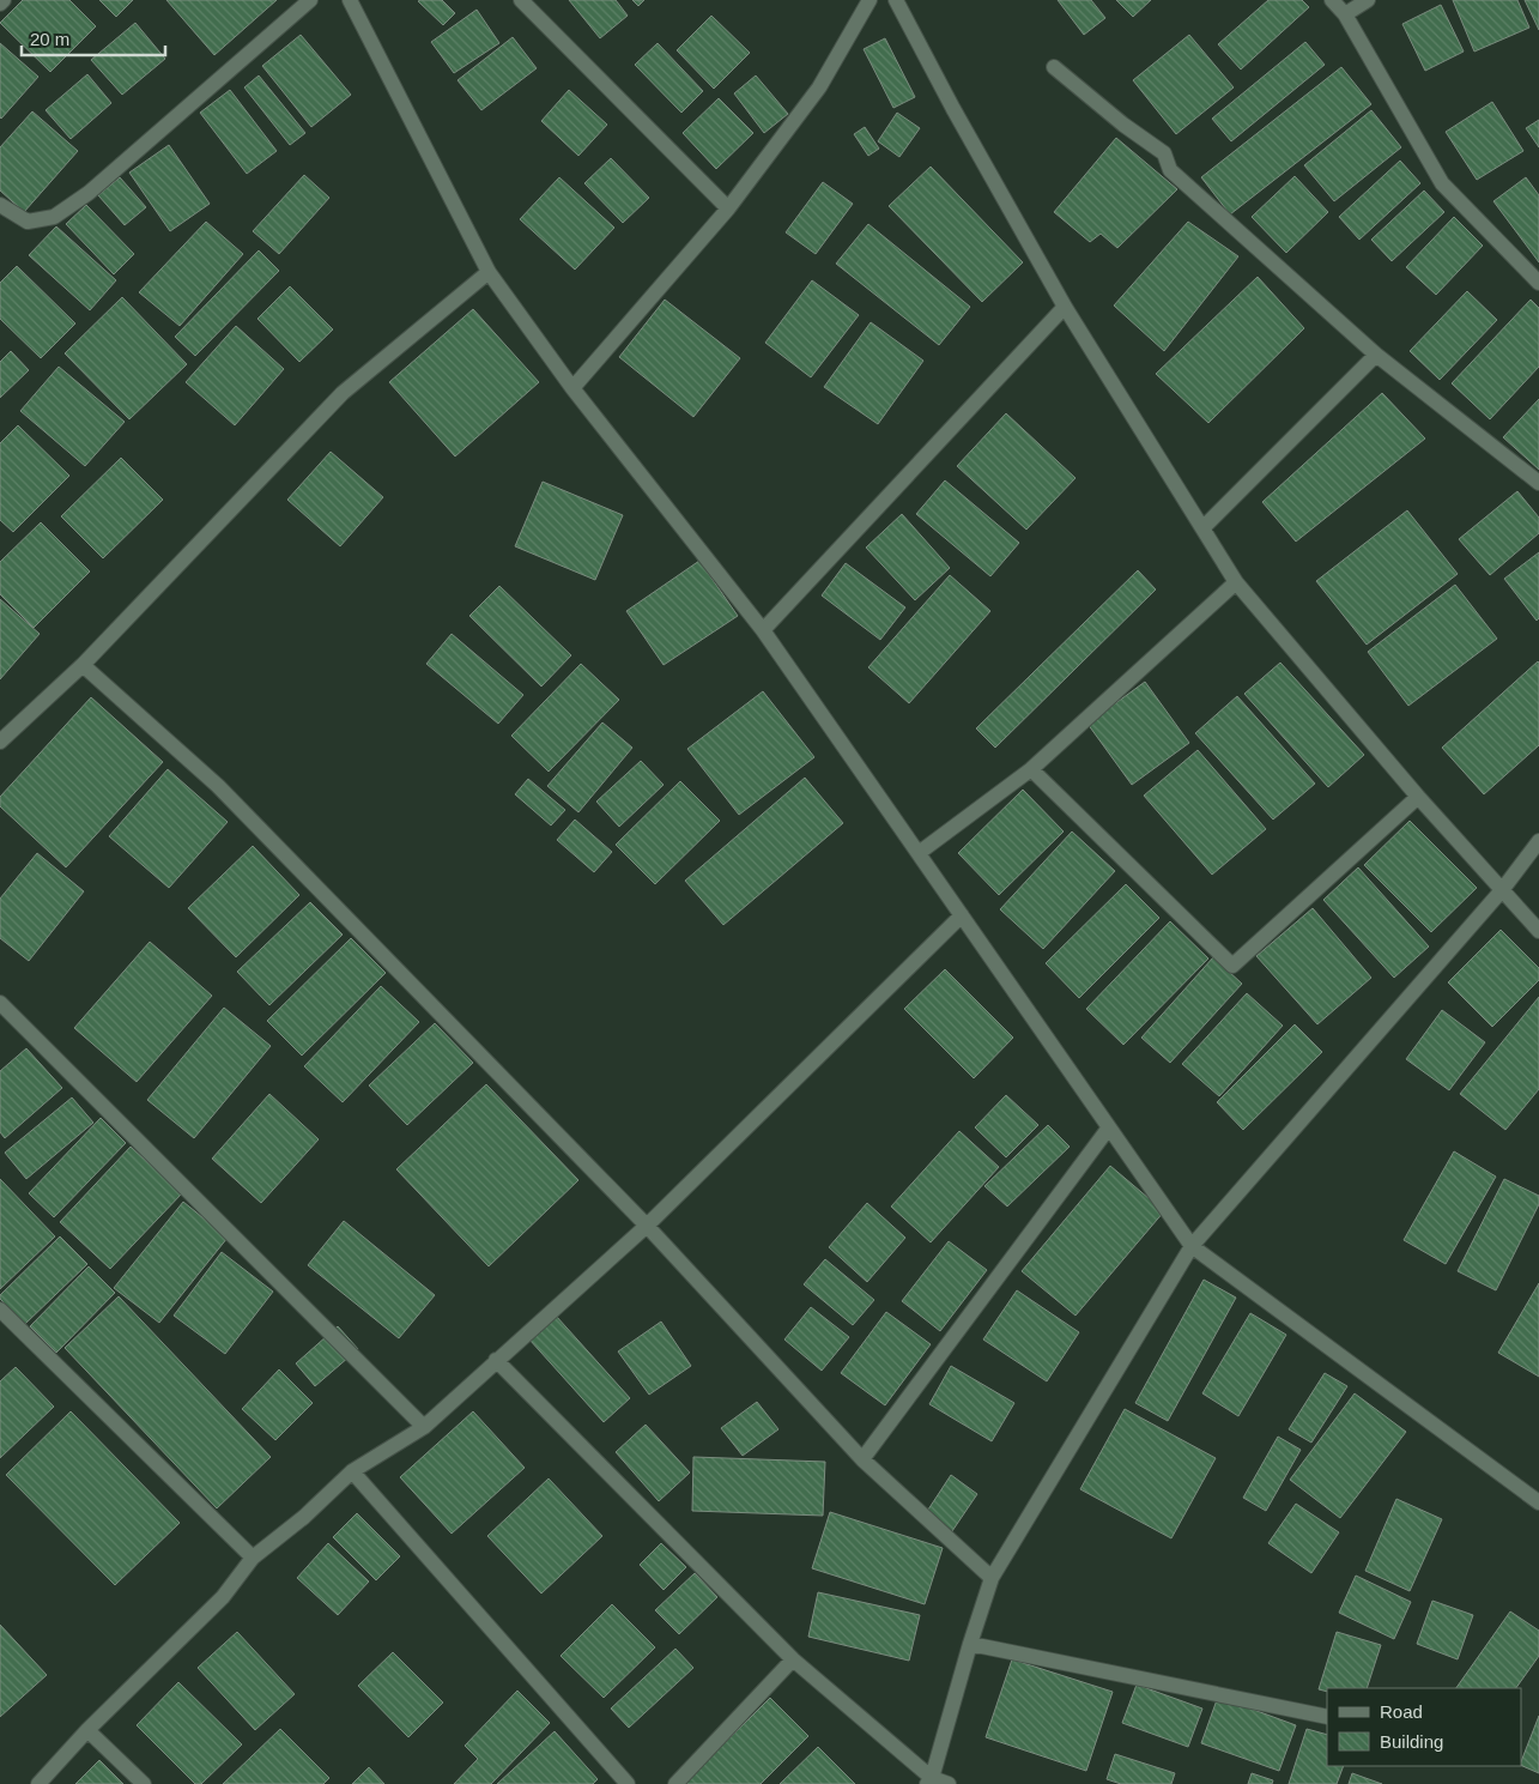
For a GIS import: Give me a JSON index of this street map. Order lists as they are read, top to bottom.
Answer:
{
  "legend": ["Road", "Building"],
  "scale_bar": "20 m"
}
